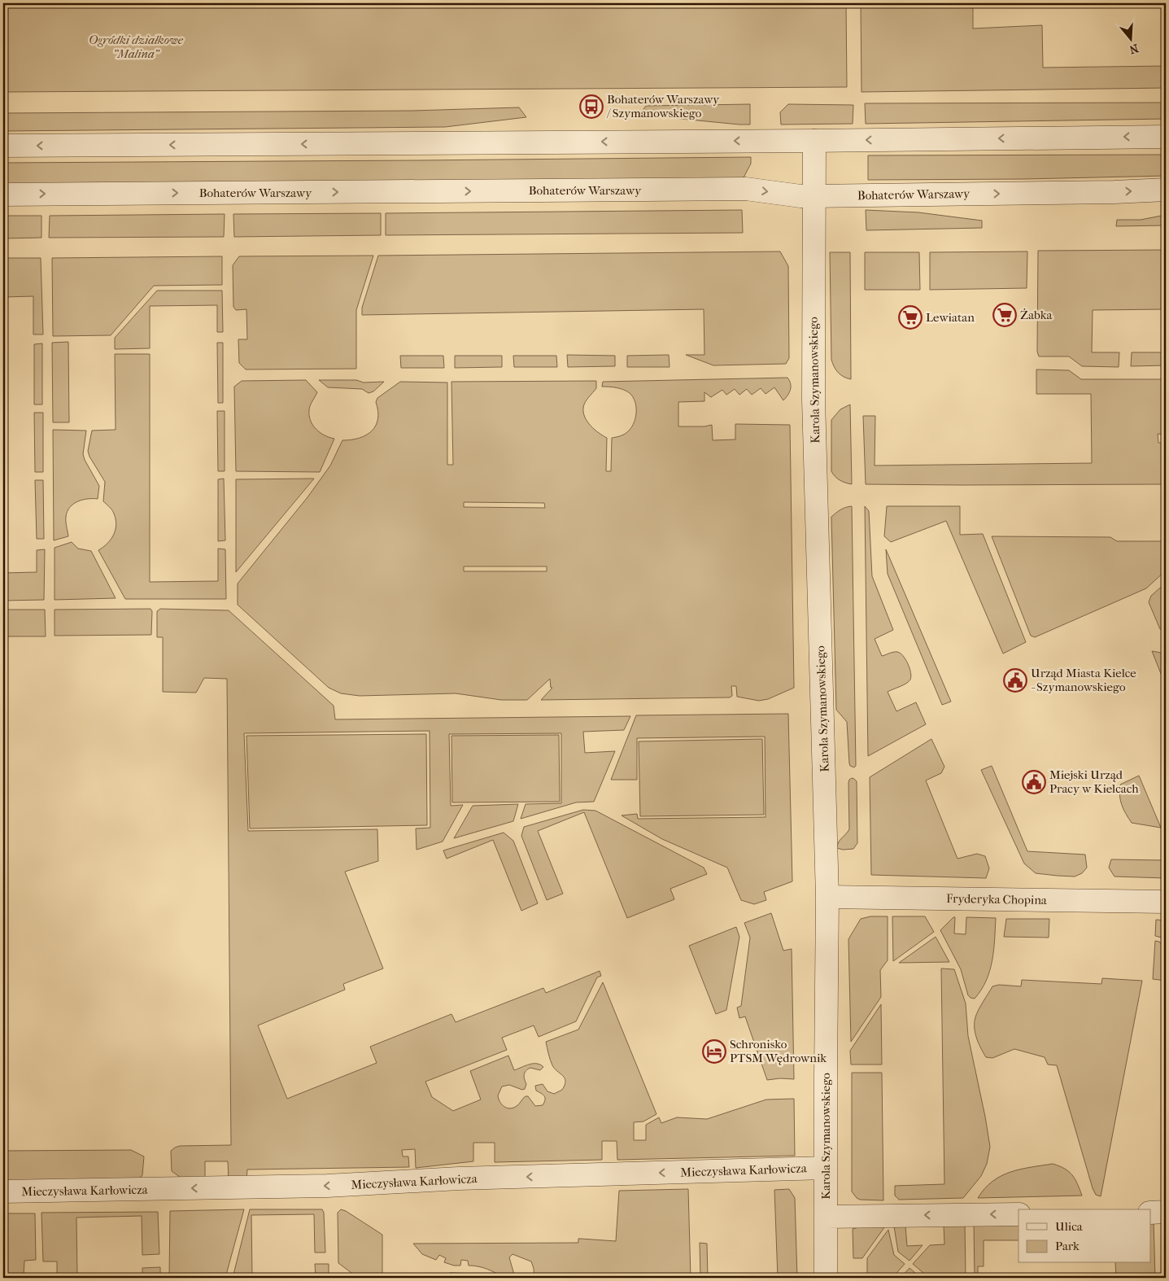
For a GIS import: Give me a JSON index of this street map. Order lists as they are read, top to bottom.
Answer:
{
  "streets": {
    "street": [
      "Bohaterów Warszawy",
      "Karola Szymanowskiego",
      "Fryderyka Chopina",
      "Mieczysława Karłowicza"
    ]
  },
  "crossings": [
    ["Bohaterów Warszawy", "Karola Szymanowskiego"],
    ["Karola Szymanowskiego", "Fryderyka Chopina"],
    ["Karola Szymanowskiego", "Mieczysława Karłowicza"]
  ],
  "one_way": ["Mieczysława Karłowicza"],
  "parks": ["Ogródki działkowe \"Malina\""],
  "places": {
    "bus stop": ["Bohaterów Warszawy / Szymanowskiego"],
    "supermarket": ["Żabka", "Lewiatan"],
    "public building": ["Urząd Miasta Kielce - Szymanowskiego", "Miejski Urząd Pracy w Kielcach"],
    "hotel": ["Schronisko PTSM Wędrownik"]
  },
  "legend": ["Ulica", "Park"],
  "north": "bottom"
}
